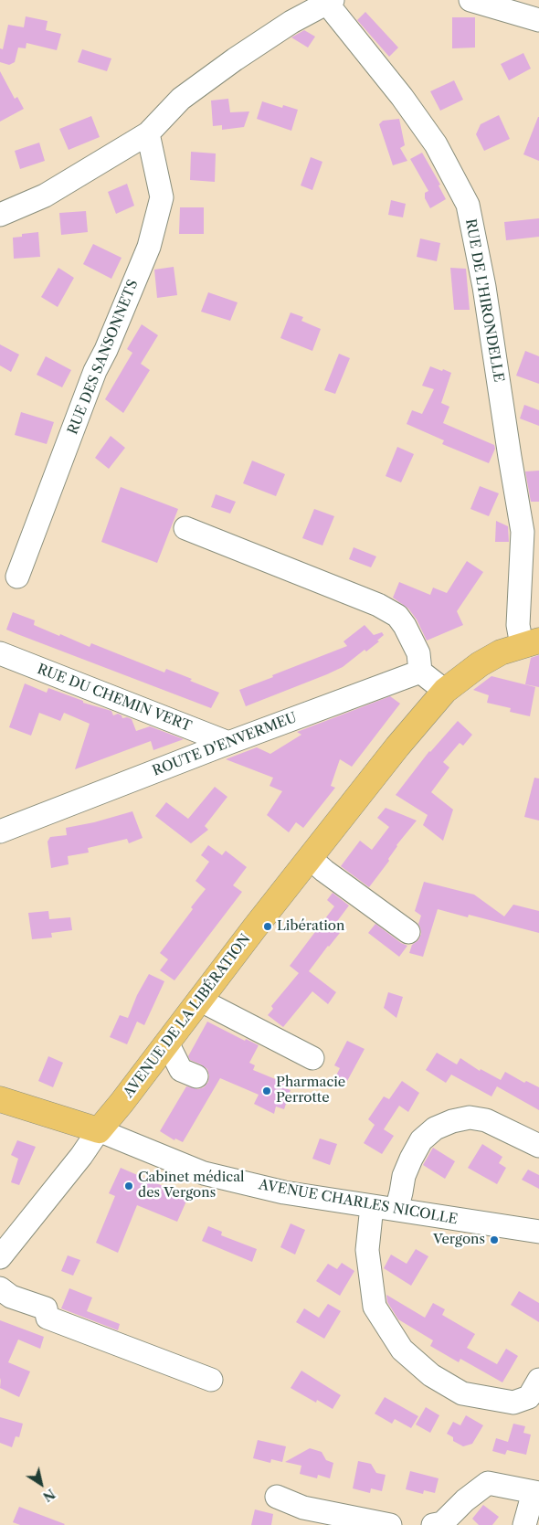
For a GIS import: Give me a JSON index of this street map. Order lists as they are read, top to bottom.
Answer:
{
  "streets": {
    "main road": ["AVENUE DE LA LIBÉRATION", "AVENUE CHARLES NICOLLE"],
    "street": [
      "RUE DE L'HIRONDELLE",
      "RUE DES SANSONNETS",
      "RUE DU CHEMIN VERT",
      "ROUTE D'ENVERMEU"
    ]
  },
  "crossings": [
    ["RUE DE L'HIRONDELLE", "AVENUE DE LA LIBÉRATION"],
    ["RUE DU CHEMIN VERT", "ROUTE D'ENVERMEU"],
    ["AVENUE DE LA LIBÉRATION", "AVENUE CHARLES NICOLLE"]
  ],
  "places": [
    "Libération",
    "Pharmacie Perrotte",
    "Cabinet médical des Vergons",
    "Vergons"
  ],
  "north": "bottom right"
}
